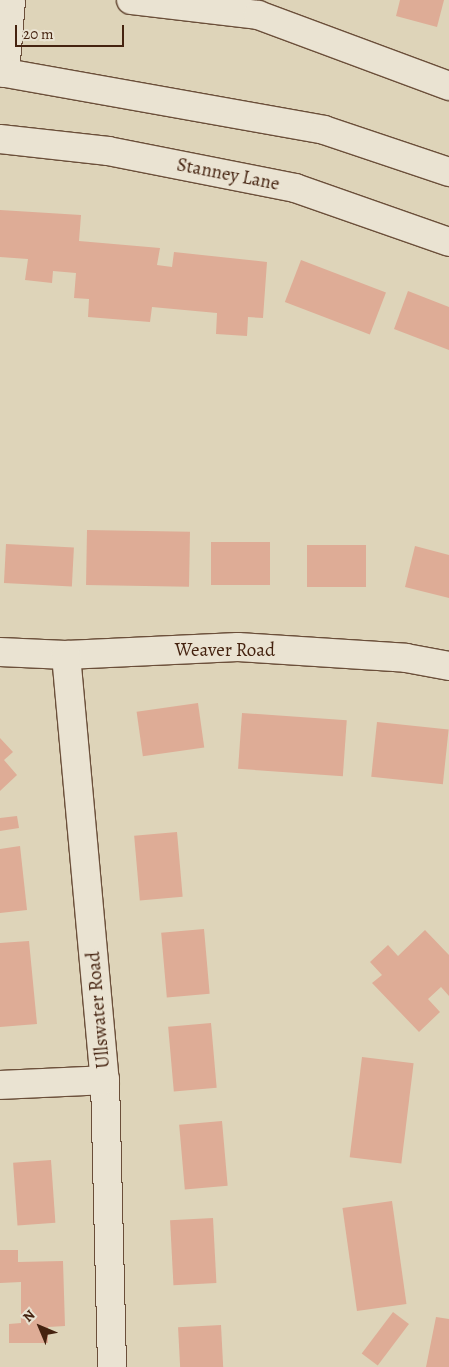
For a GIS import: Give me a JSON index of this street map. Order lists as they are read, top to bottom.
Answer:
{
  "streets": {
    "street": ["Stanney Lane", "Weaver Road", "Ullswater Road"]
  },
  "crossings": [
    ["Weaver Road", "Ullswater Road"]
  ],
  "scale_bar": "20 m",
  "north": "top left"
}
